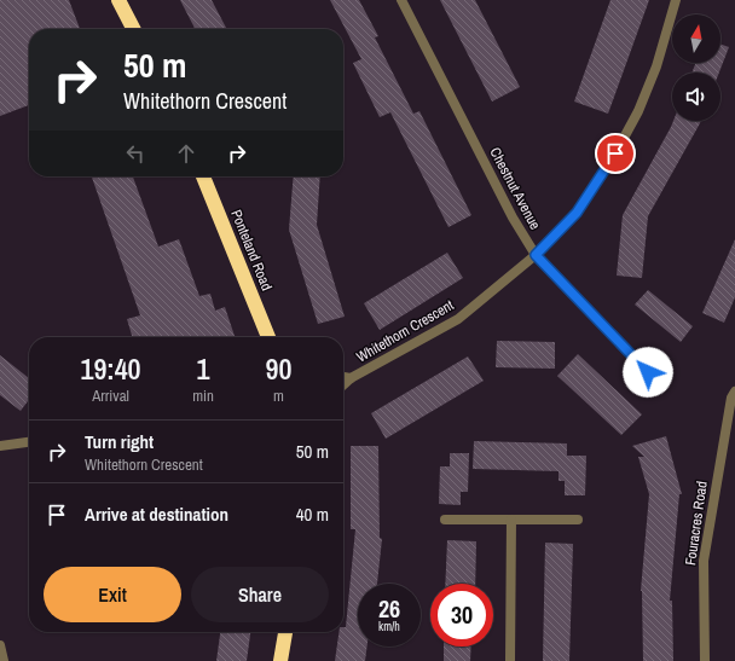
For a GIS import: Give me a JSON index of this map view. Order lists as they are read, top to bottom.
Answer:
{
  "streets": {
    "highway": ["Ponteland Road"],
    "street": ["Chestnut Avenue", "Whitethorn Crescent", "Fouracres Road"]
  },
  "crossings": [
    ["Chestnut Avenue", "Whitethorn Crescent"]
  ],
  "north": "top",
  "page": {
    "turn": ["50 m", "Whitethorn Crescent"],
    "eta": [
      "19:40",
      "Arrival",
      "1",
      "min",
      "90",
      "m"
    ],
    "list": [
      {
        "name": "Turn right",
        "note": "Whitethorn Crescent",
        "value": "50 m"
      },
      {
        "name": "Arrive at destination",
        "value": "40 m"
      }
    ],
    "buttons": ["Exit", "Share"],
    "speed": "26 km/h",
    "limit": "30"
  }
}
